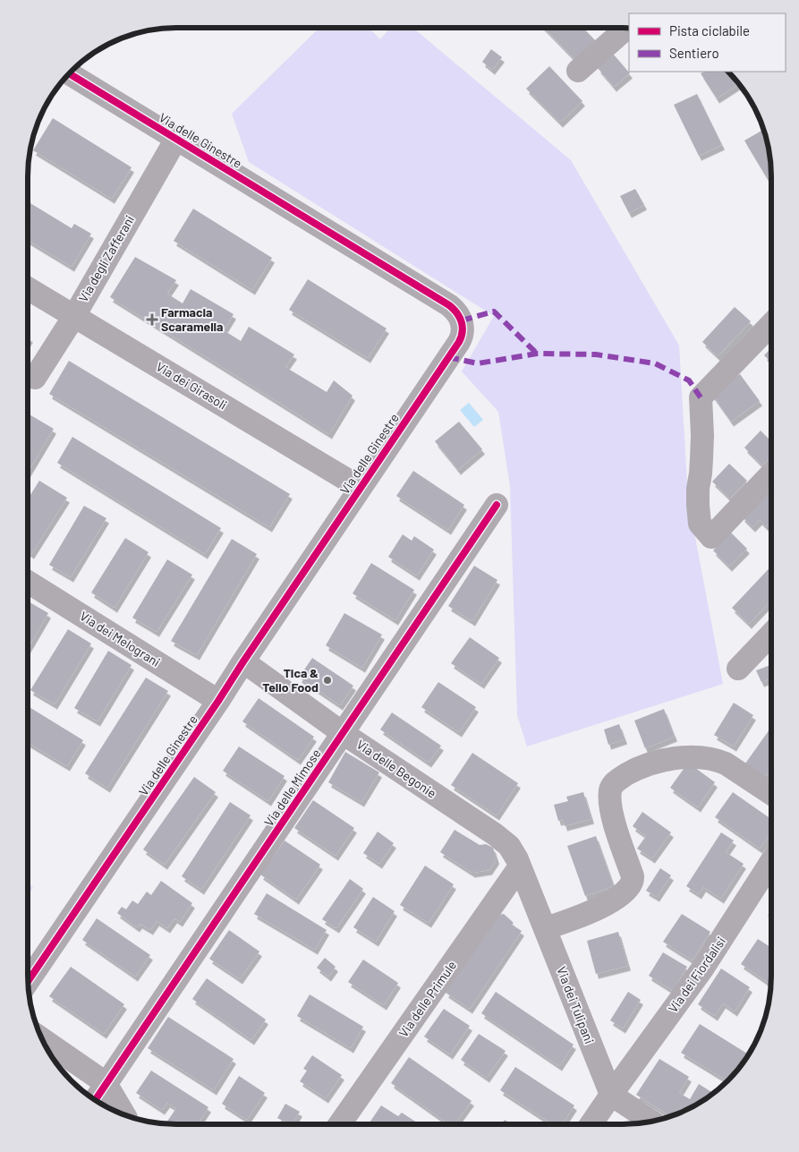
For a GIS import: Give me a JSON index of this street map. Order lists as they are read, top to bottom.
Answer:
{
  "streets": {
    "street": [
      "Via delle Ginestre",
      "Via degli Zafferani",
      "Via dei Girasoli",
      "Via dei Melograni",
      "Via delle Begonie",
      "Via delle Mimose",
      "Via dei Fiordalisi",
      "Via delle Primule",
      "Via dei Tulipani"
    ]
  },
  "crossings": [
    ["Via delle Ginestre", "Via degli Zafferani"],
    ["Via delle Ginestre", "Via dei Girasoli"],
    ["Via delle Ginestre", "Via dei Melograni"],
    ["Via delle Ginestre", "Via delle Begonie"],
    ["Via degli Zafferani", "Via dei Girasoli"],
    ["Via delle Begonie", "Via delle Mimose"],
    ["Via delle Begonie", "Via delle Primule"],
    ["Via delle Begonie", "Via dei Tulipani"],
    ["Via dei Fiordalisi", "Via dei Tulipani"],
    ["Via delle Primule", "Via dei Tulipani"]
  ],
  "places": {
    "health": ["Farmacia Scaramella"],
    "other": ["Tica & Telio Food"]
  },
  "legend": ["Pista ciclabile", "Sentiero"]
}
